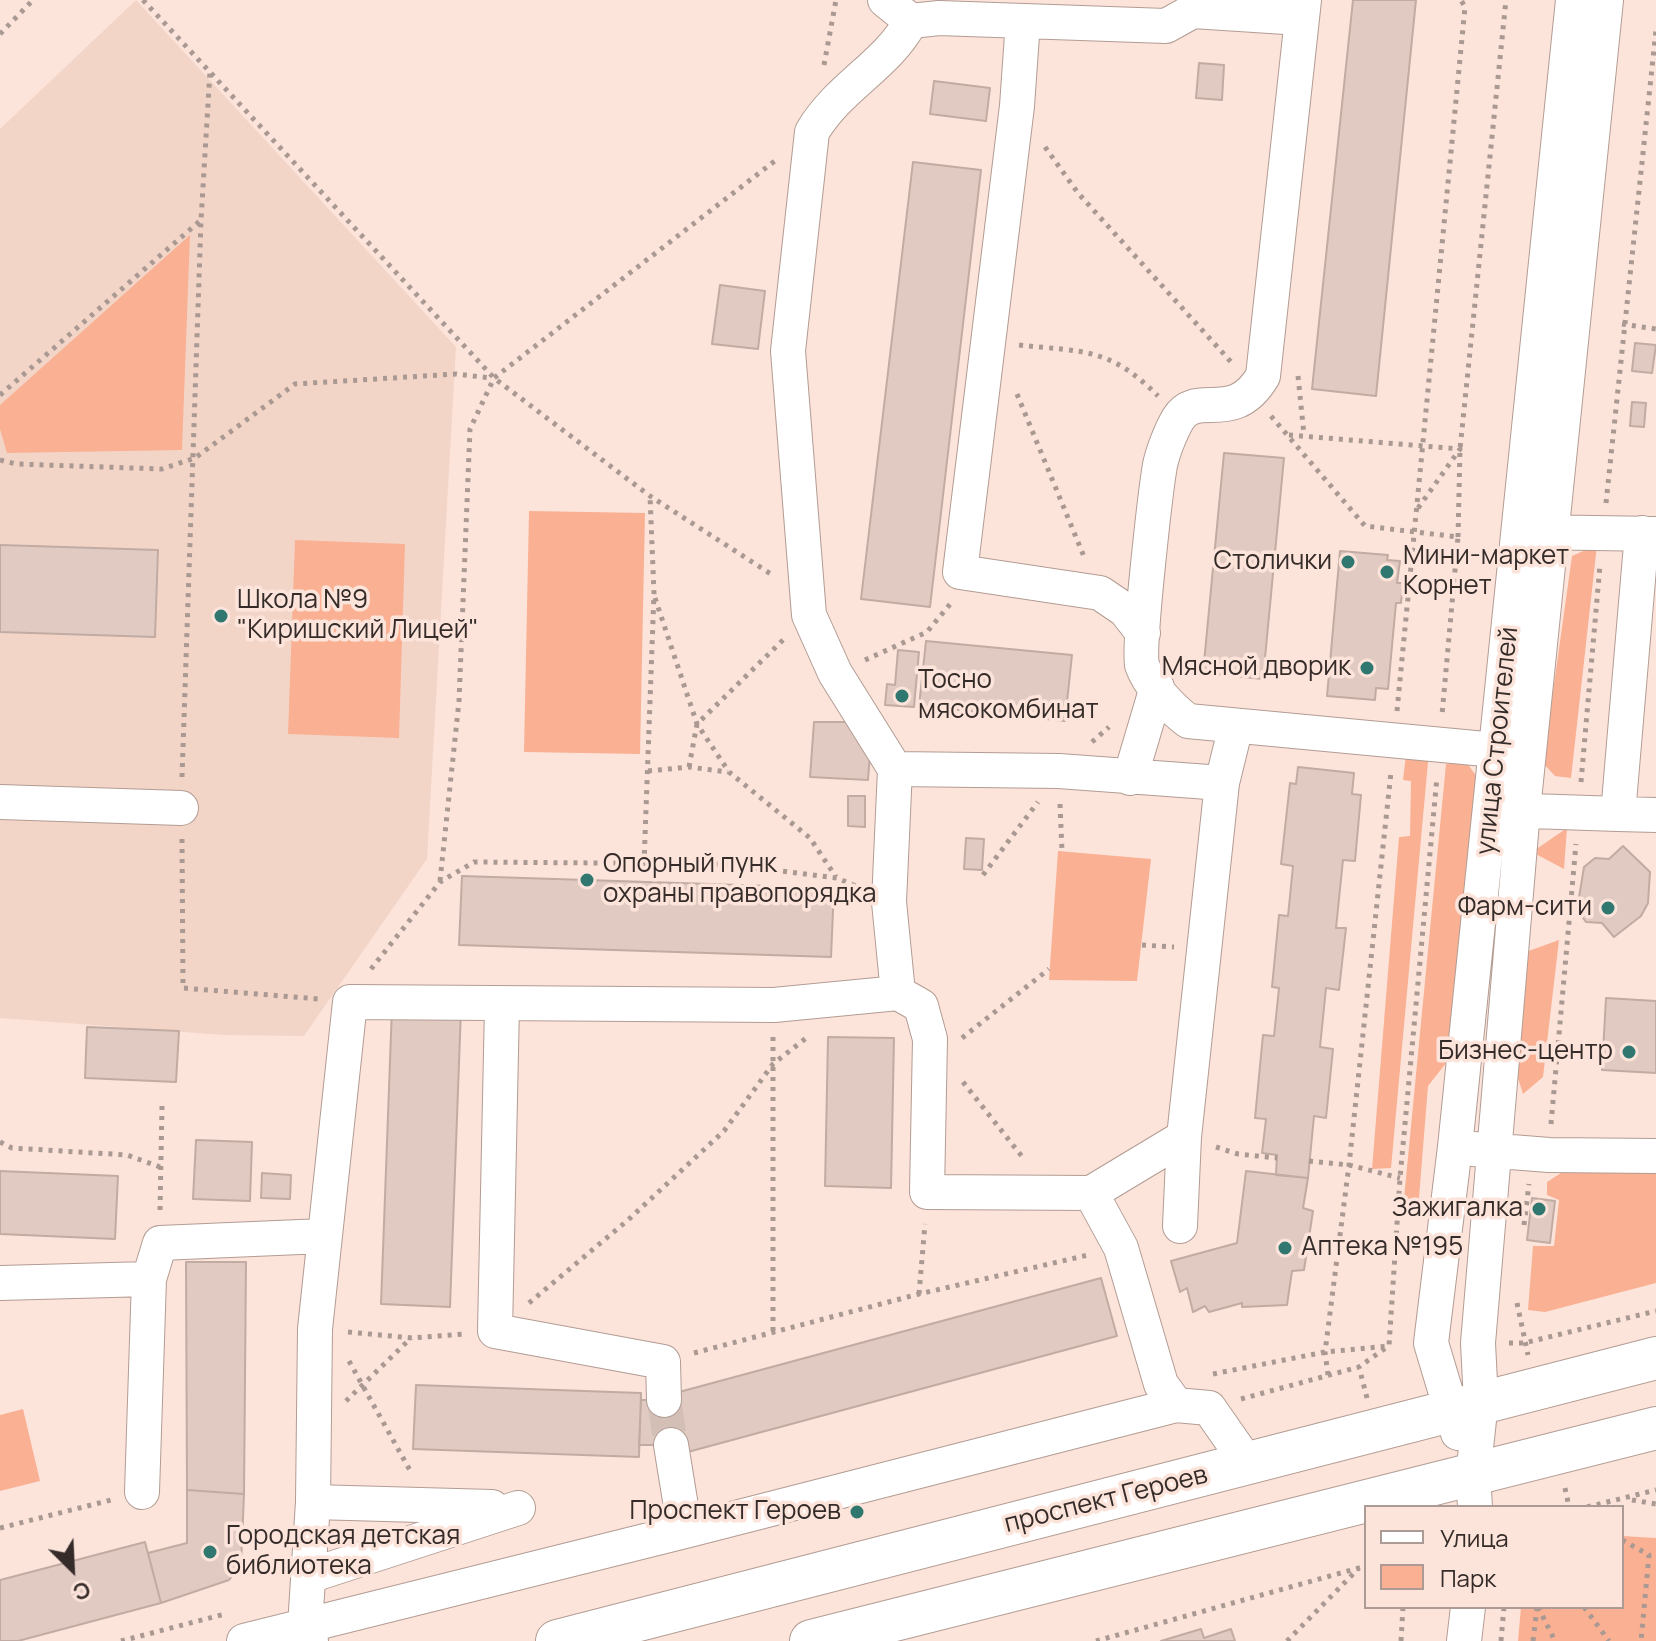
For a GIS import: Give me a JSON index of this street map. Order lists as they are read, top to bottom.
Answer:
{
  "streets": {
    "main road": ["проспект Героев"],
    "street": ["улица Строителей"]
  },
  "crossings": [
    ["улица Строителей", "проспект Героев"]
  ],
  "places": [
    "Столички",
    "Мини-маркет Корнет",
    "Школа №9 \"Киришский Лицей\"",
    "Мясной дворик",
    "Тосно мясокомбинат",
    "Опорный пунк охраны правопорядка",
    "Фарм-сити",
    "Бизнес-центр",
    "Зажигалка",
    "Аптека №195",
    "Проспект Героев",
    "Городская детская библиотека"
  ],
  "legend": ["Улица", "Парк"],
  "north": "bottom right"
}
